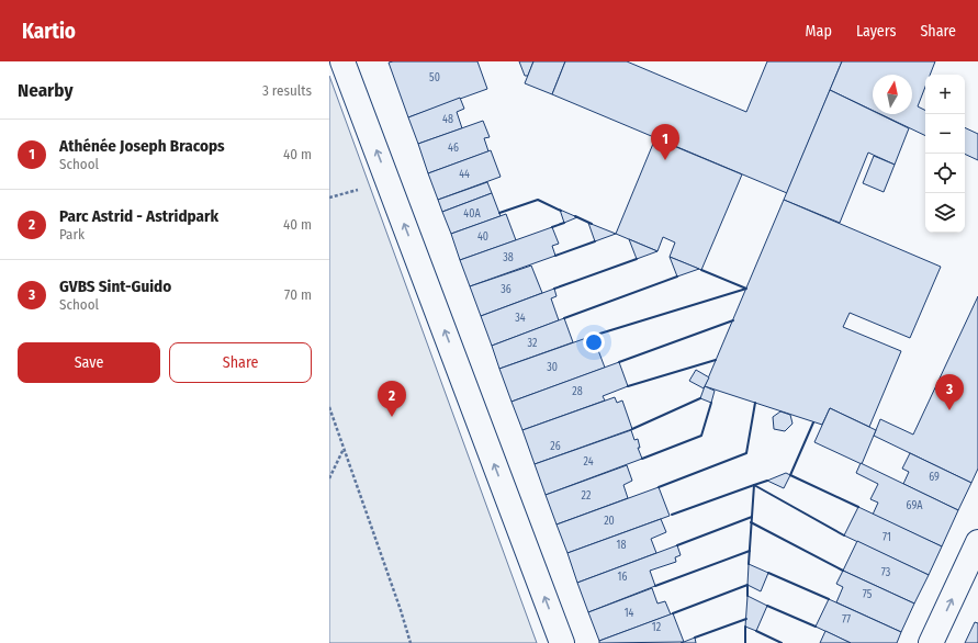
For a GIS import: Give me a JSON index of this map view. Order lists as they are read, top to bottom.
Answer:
{
  "house_numbers": [
    "50",
    "48",
    "46",
    "44",
    "40A",
    "40",
    "38",
    "36",
    "34",
    "32",
    "30",
    "28",
    "26",
    "24",
    "69",
    "22",
    "69A",
    "20",
    "71",
    "18",
    "73",
    "16",
    "75",
    "14",
    "77",
    "12"
  ],
  "north": "top",
  "page": {
    "header": "Kartio",
    "nav": ["Map", "Layers", "Share"],
    "heading": ["Nearby", "3 results"],
    "map_buttons": ["+", "−"],
    "list": [
      {
        "mark": "1",
        "name": "Athénée Joseph Bracops",
        "note": "School",
        "value": "40 m"
      },
      {
        "mark": "2",
        "name": "Parc Astrid - Astridpark",
        "note": "Park",
        "value": "40 m"
      },
      {
        "mark": "3",
        "name": "GVBS Sint-Guido",
        "note": "School",
        "value": "70 m"
      }
    ],
    "pins": ["1", "3", "2"],
    "buttons": ["Save", "Share"]
  }
}
